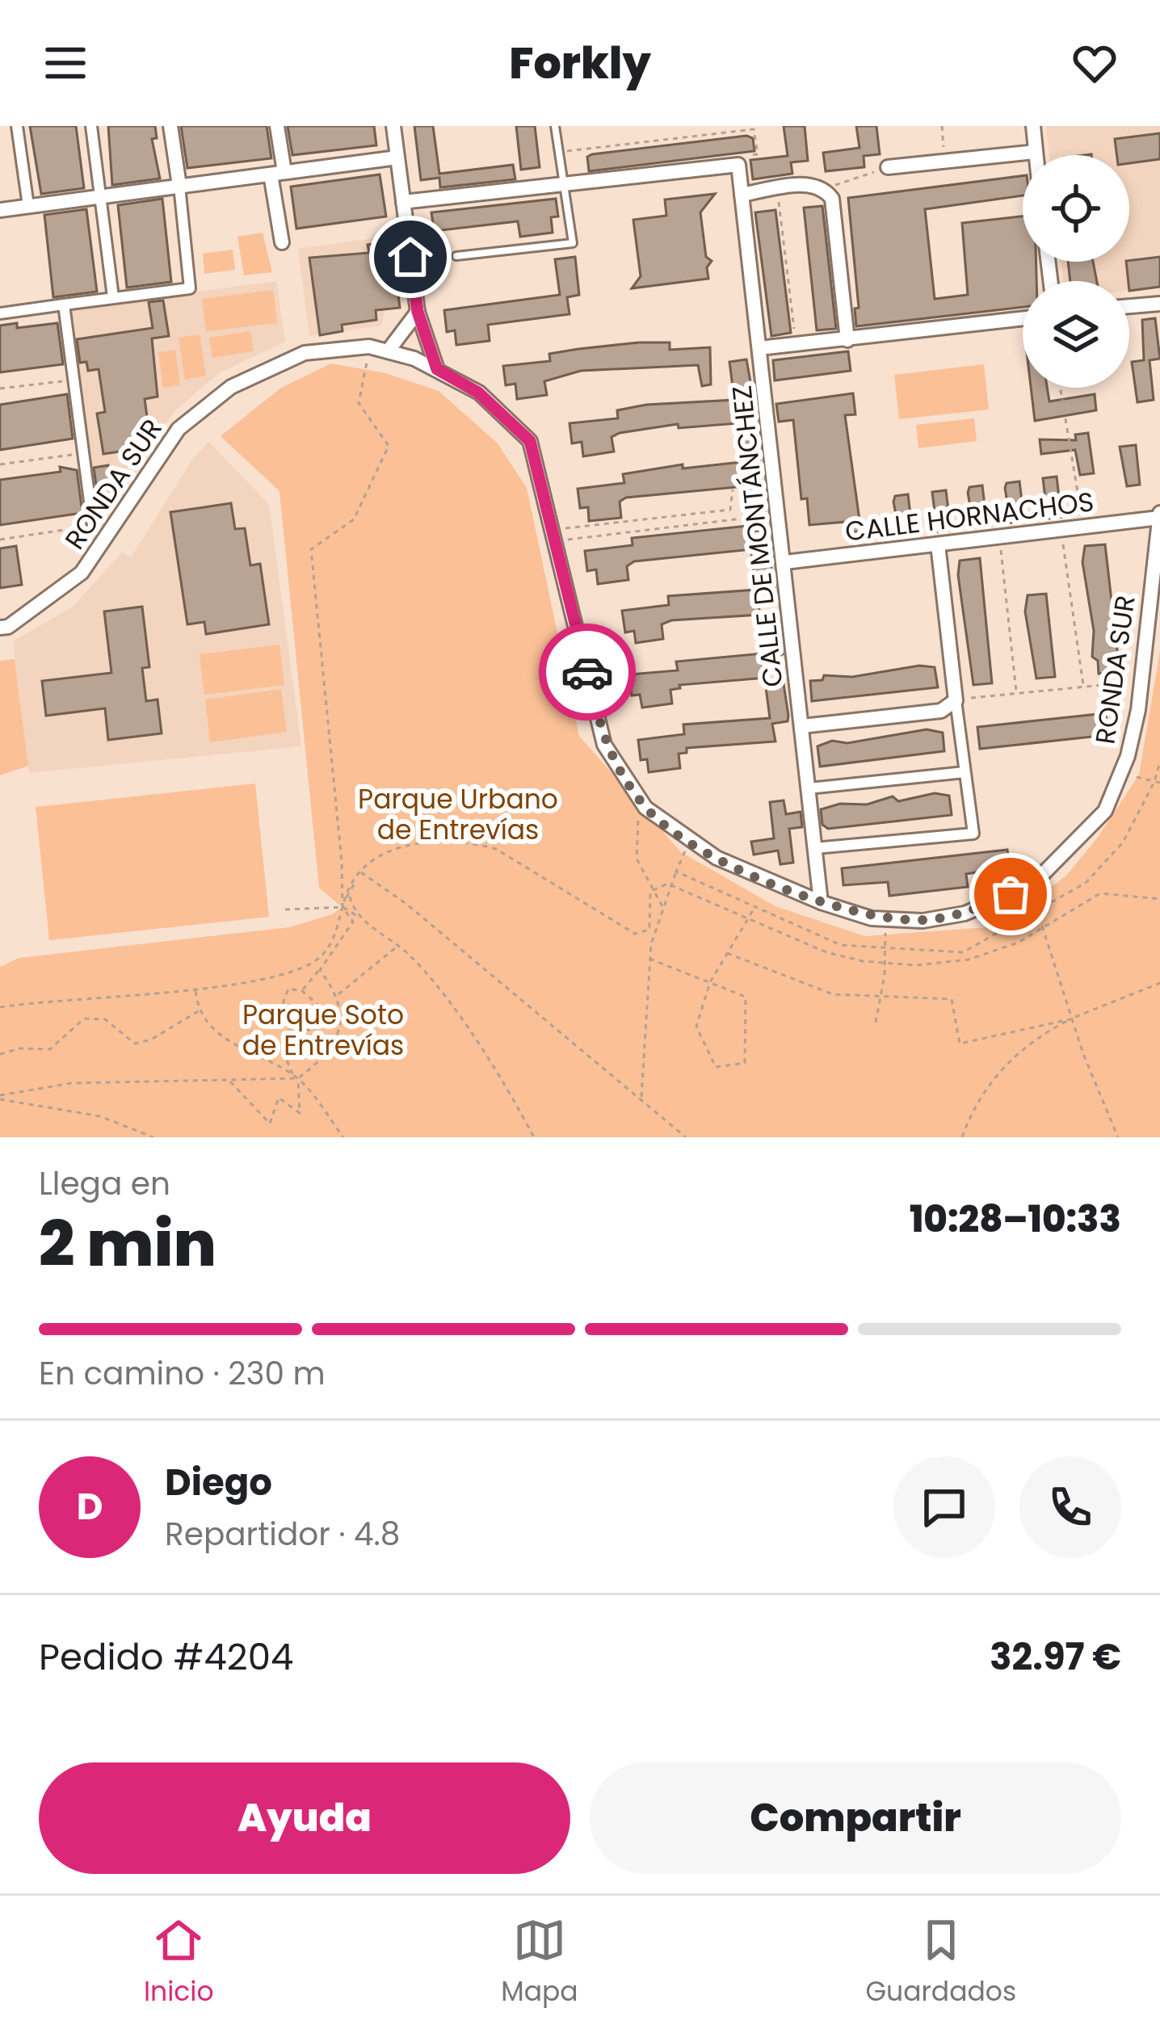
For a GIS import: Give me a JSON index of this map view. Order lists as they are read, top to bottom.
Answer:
{
  "streets": {
    "street": ["RONDA SUR", "CALLE HORNACHOS", "CALLE DE MONTÁNCHEZ"]
  },
  "crossings": [
    ["RONDA SUR", "CALLE HORNACHOS"],
    ["RONDA SUR", "CALLE DE MONTÁNCHEZ"],
    ["CALLE HORNACHOS", "CALLE DE MONTÁNCHEZ"]
  ],
  "parks": ["Parque Urbano de Entrevías", "Parque Soto de Entrevías"],
  "page": {
    "header": "Forkly",
    "heading": ["2 min", "Llega en", "10:28–10:33"],
    "panel": [
      "Diego",
      "Repartidor · 4.8",
      "Pedido #4204",
      "32.97 €"
    ],
    "bar": "En camino · 230 m",
    "round": "D",
    "buttons": ["Ayuda", "Compartir"],
    "tabs": ["Inicio", "Mapa", "Guardados"]
  }
}
